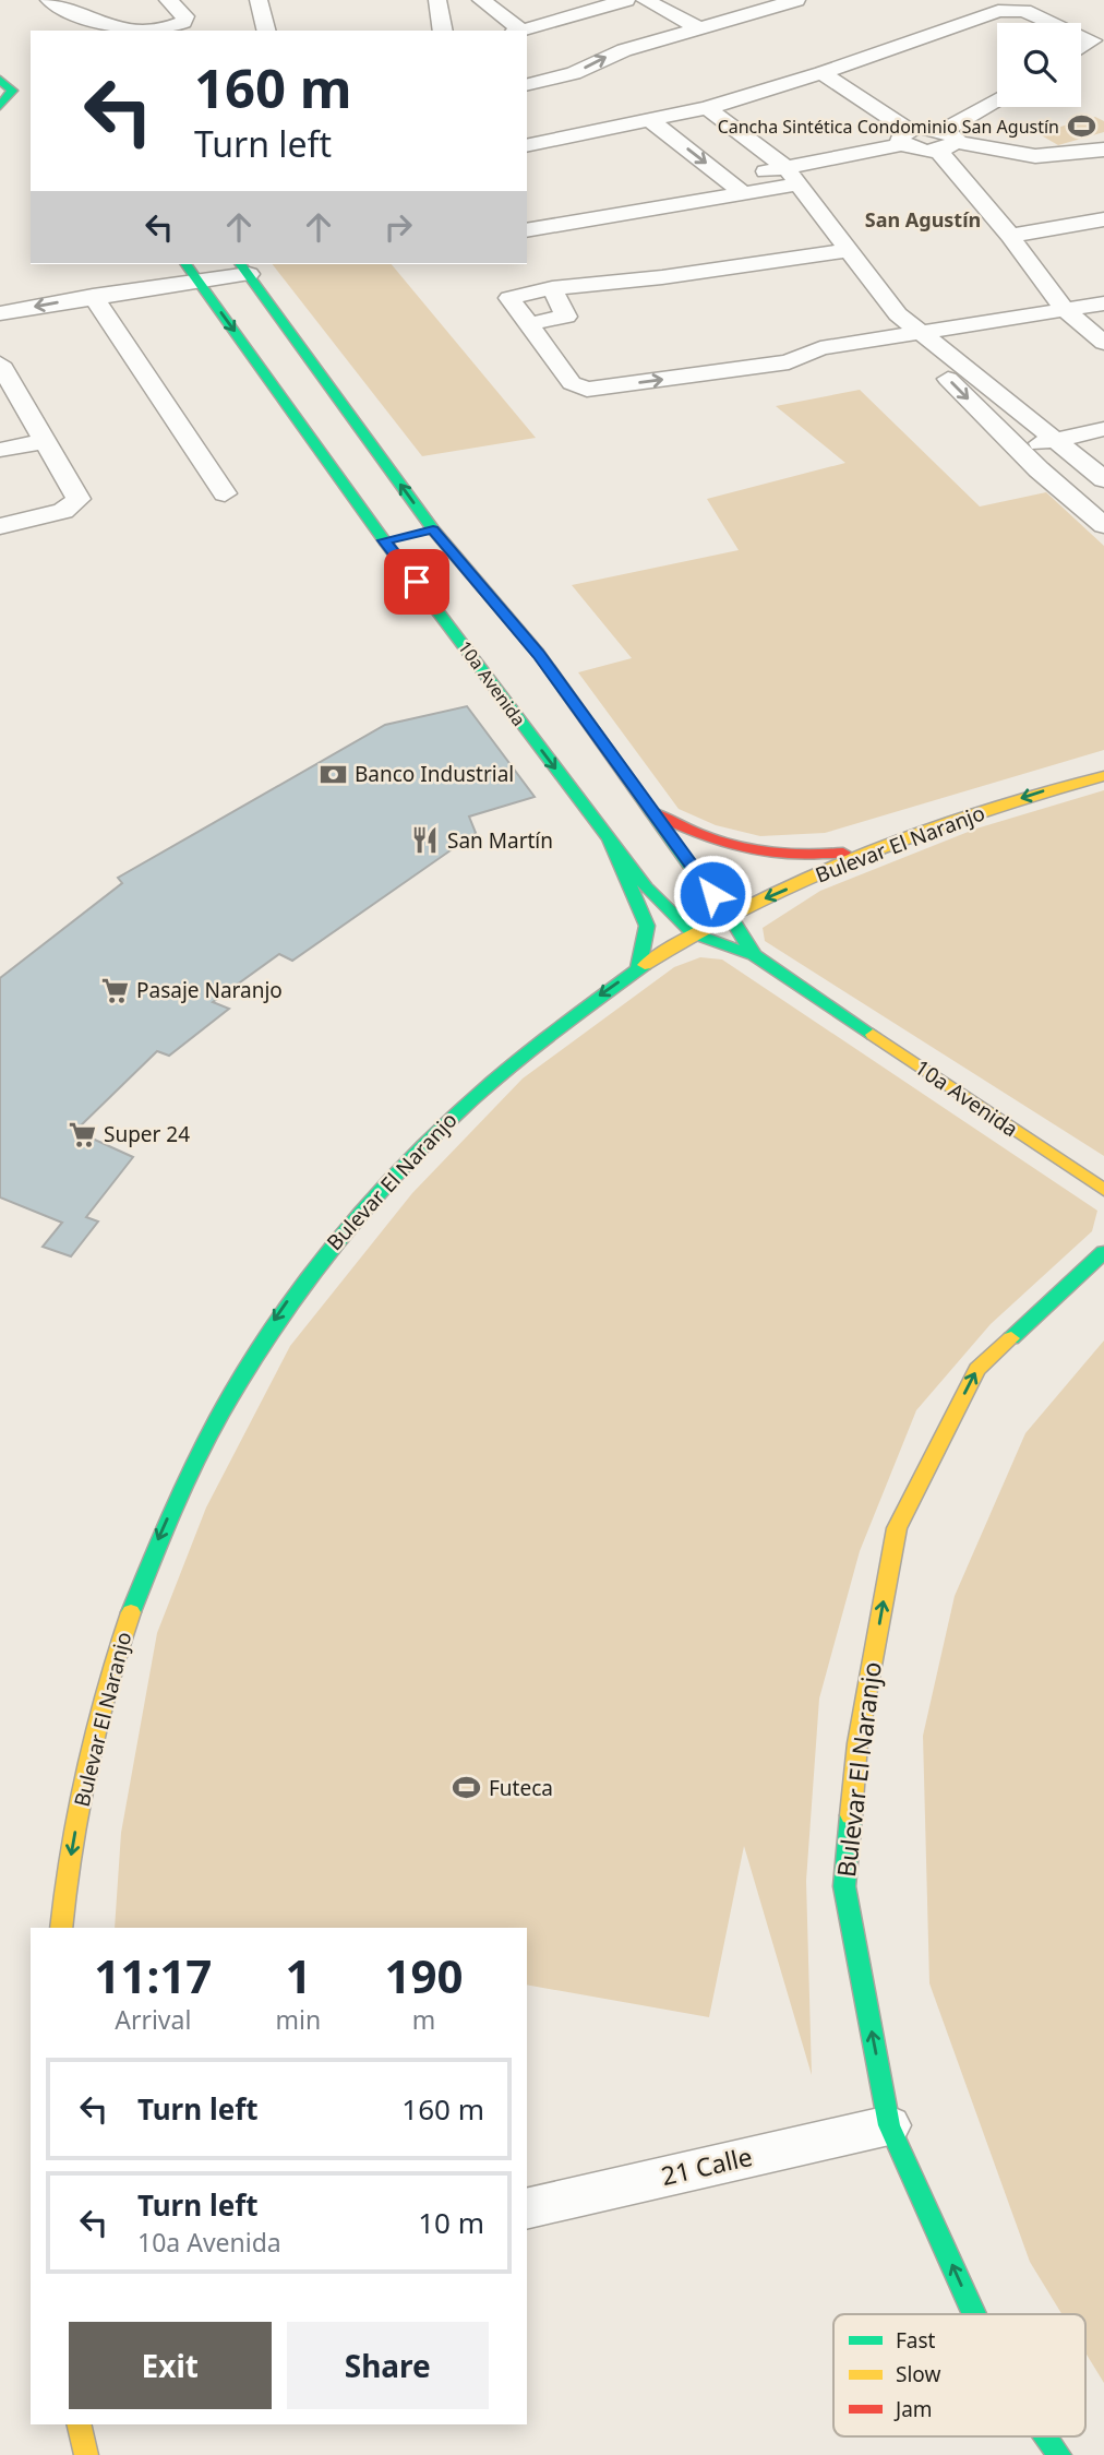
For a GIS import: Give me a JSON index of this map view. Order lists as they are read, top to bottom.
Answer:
{
  "streets": {
    "street": ["10a Avenida", "Bulevar El Naranjo", "21 Calle"]
  },
  "crossings": [
    ["10a Avenida", "Bulevar El Naranjo"],
    ["Bulevar El Naranjo", "21 Calle"]
  ],
  "districts": ["San Agustín"],
  "places": {
    "sports": ["Cancha Sintética Condominio San Agustín", "Futeca"],
    "bank": ["Banco Industrial"],
    "restaurant": ["San Martín"],
    "supermarket": ["Pasaje Naranjo", "Super 24"]
  },
  "legend": ["Fast", "Slow", "Jam"],
  "page": {
    "turn": ["160 m", "Turn left"],
    "eta": [
      "11:17",
      "Arrival",
      "1",
      "min",
      "190",
      "m"
    ],
    "list": [
      {
        "name": "Turn left",
        "value": "160 m"
      },
      {
        "name": "Turn left",
        "note": "10a Avenida",
        "value": "10 m"
      }
    ],
    "buttons": ["Exit", "Share"]
  }
}
